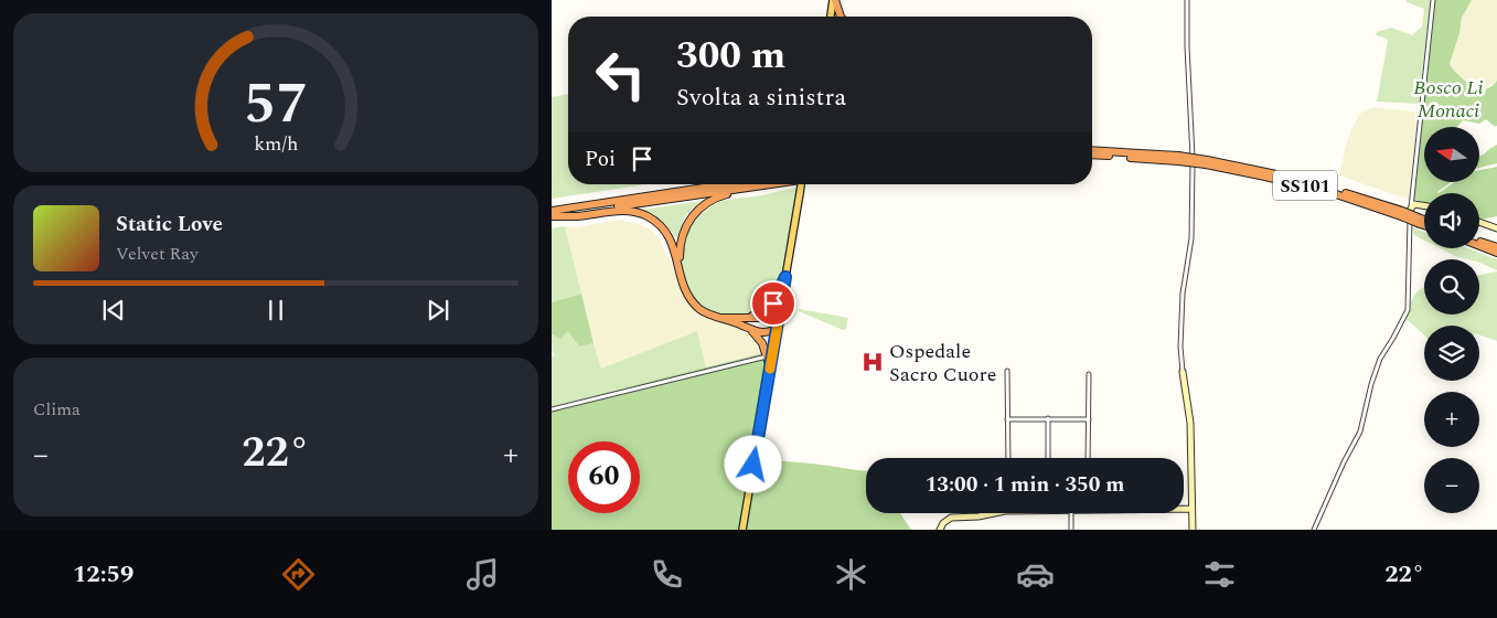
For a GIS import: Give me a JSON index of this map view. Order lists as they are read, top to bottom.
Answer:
{
  "streets": {
    "highway": ["SS101"]
  },
  "parks": ["Bosco Li Monaci"],
  "places": {
    "hospital": ["Ospedale Sacro Cuore"]
  },
  "north": "left",
  "page": {
    "turn": ["300 m", "Svolta a sinistra"],
    "map_buttons": ["+", "−"],
    "then": "Poi",
    "song": ["Static Love", "Velvet Ray"],
    "tile": "Clima",
    "heat": ["−", "22°", "+"],
    "limit": "60",
    "trip": "13:00 · 1 min · 350 m",
    "tabs": ["12:59", "22°"],
    "gauge": ["57", "km/h"]
  }
}
